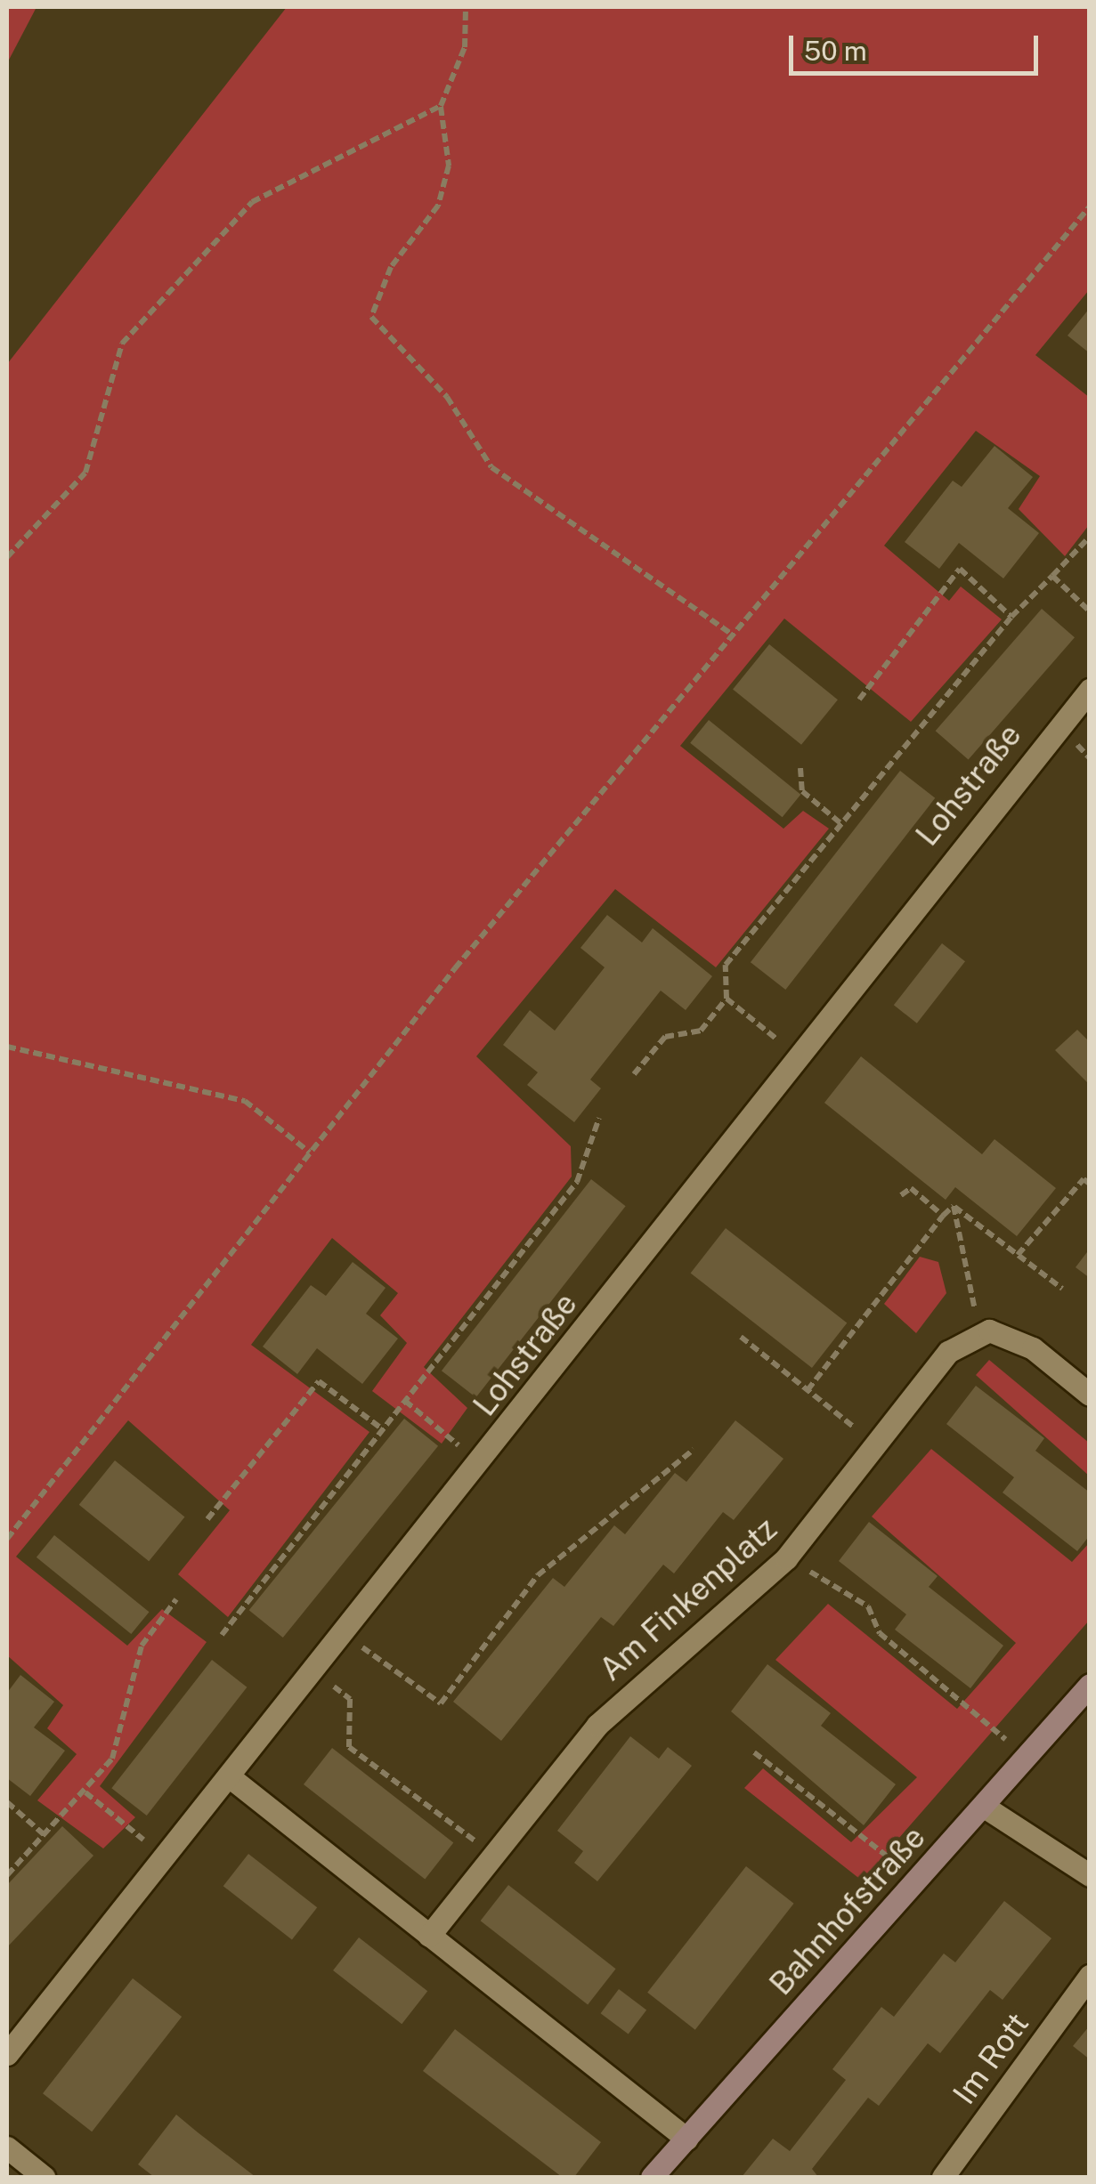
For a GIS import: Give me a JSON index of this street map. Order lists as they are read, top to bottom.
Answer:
{
  "streets": {
    "street": [
      "Lohstraße",
      "Am Finkenplatz",
      "Bahnhofstraße",
      "Im Rott"
    ]
  },
  "scale_bar": "50 m"
}
